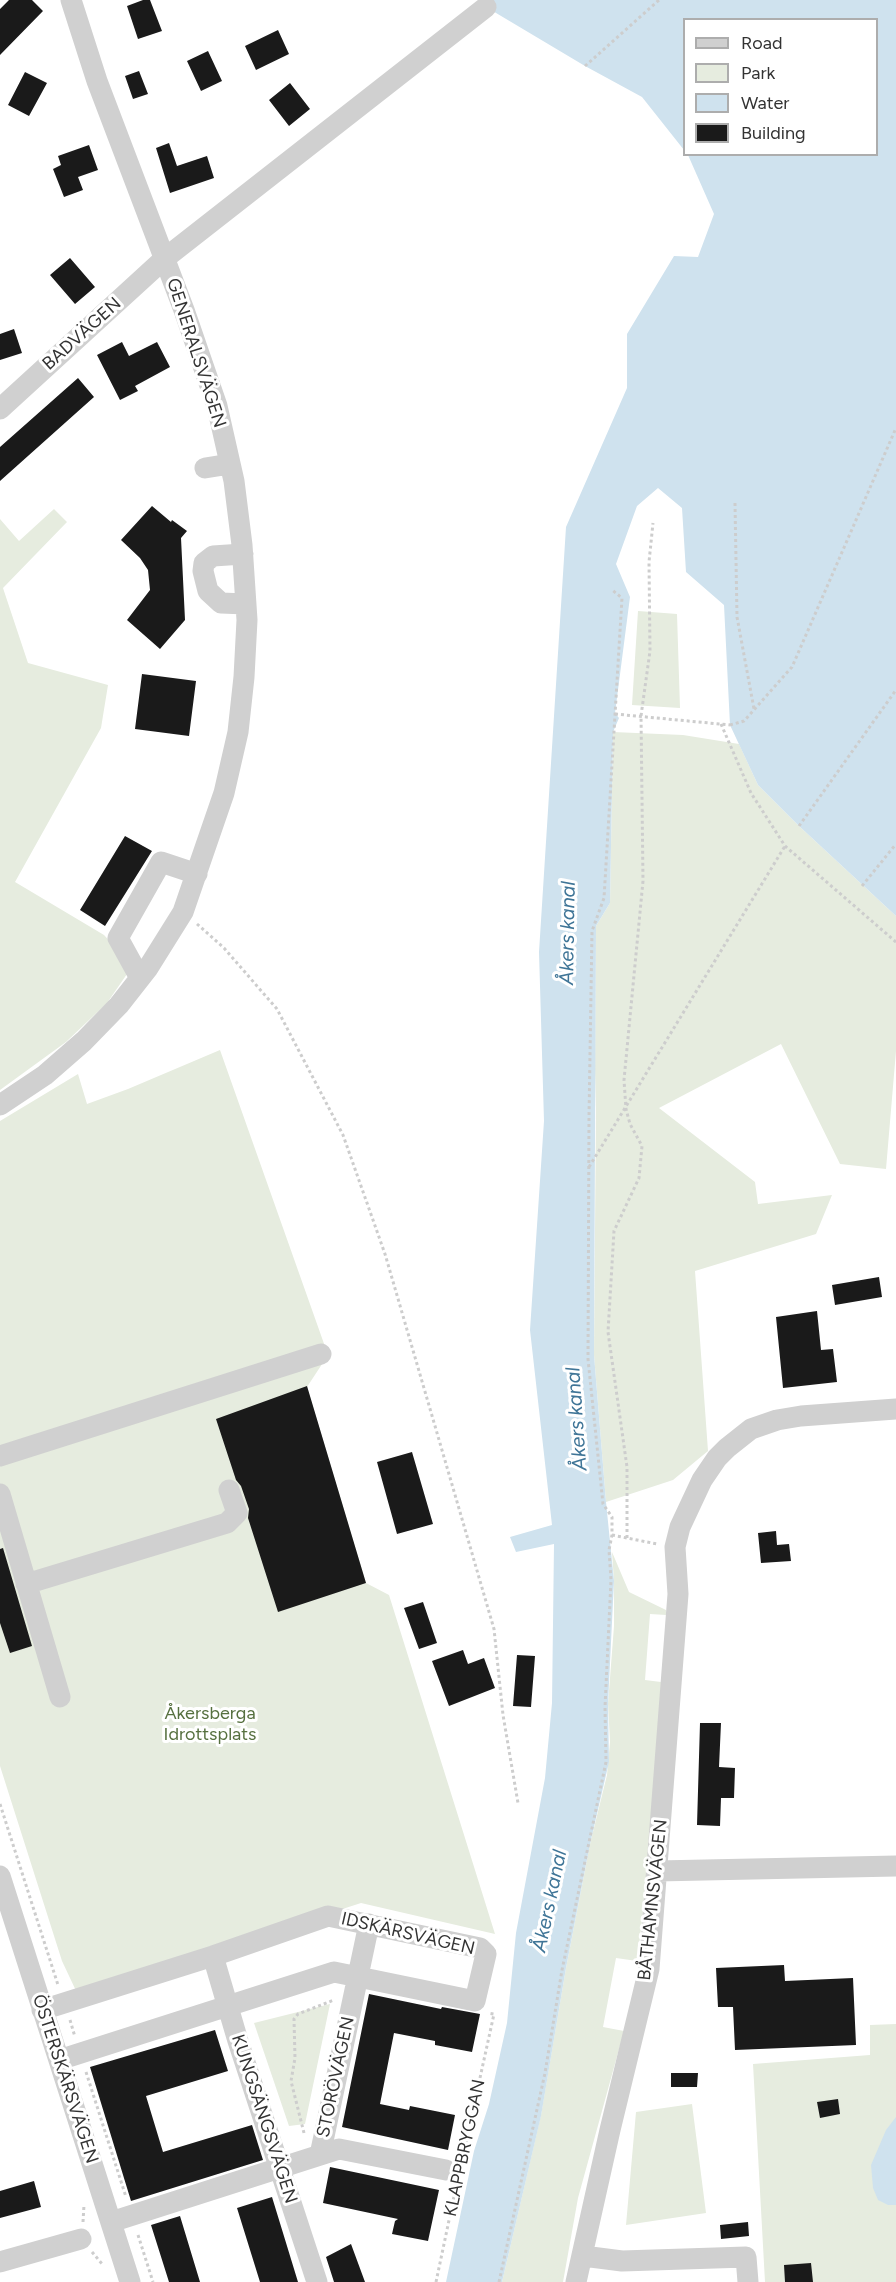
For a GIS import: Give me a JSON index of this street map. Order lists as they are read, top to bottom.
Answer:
{
  "streets": {
    "street": [
      "BADVÄGEN",
      "GENERALSVÄGEN",
      "BÅTHAMNSVÄGEN",
      "IDSKÄRSVÄGEN",
      "STORÖVÄGEN",
      "ÖSTERSKÄRSVÄGEN",
      "KUNGSÄNGSVÄGEN"
    ],
    "path": ["KLAPPBRYGGAN"]
  },
  "crossings": [
    ["BADVÄGEN", "GENERALSVÄGEN"],
    ["IDSKÄRSVÄGEN", "STORÖVÄGEN"],
    ["IDSKÄRSVÄGEN", "ÖSTERSKÄRSVÄGEN"],
    ["IDSKÄRSVÄGEN", "KUNGSÄNGSVÄGEN"],
    ["STORÖVÄGEN", "ÖSTERSKÄRSVÄGEN"],
    ["STORÖVÄGEN", "KUNGSÄNGSVÄGEN"]
  ],
  "water": ["Åkers kanal"],
  "parks": ["Åkersberga Idrottsplats"],
  "legend": [
    "Road",
    "Park",
    "Water",
    "Building"
  ]
}
